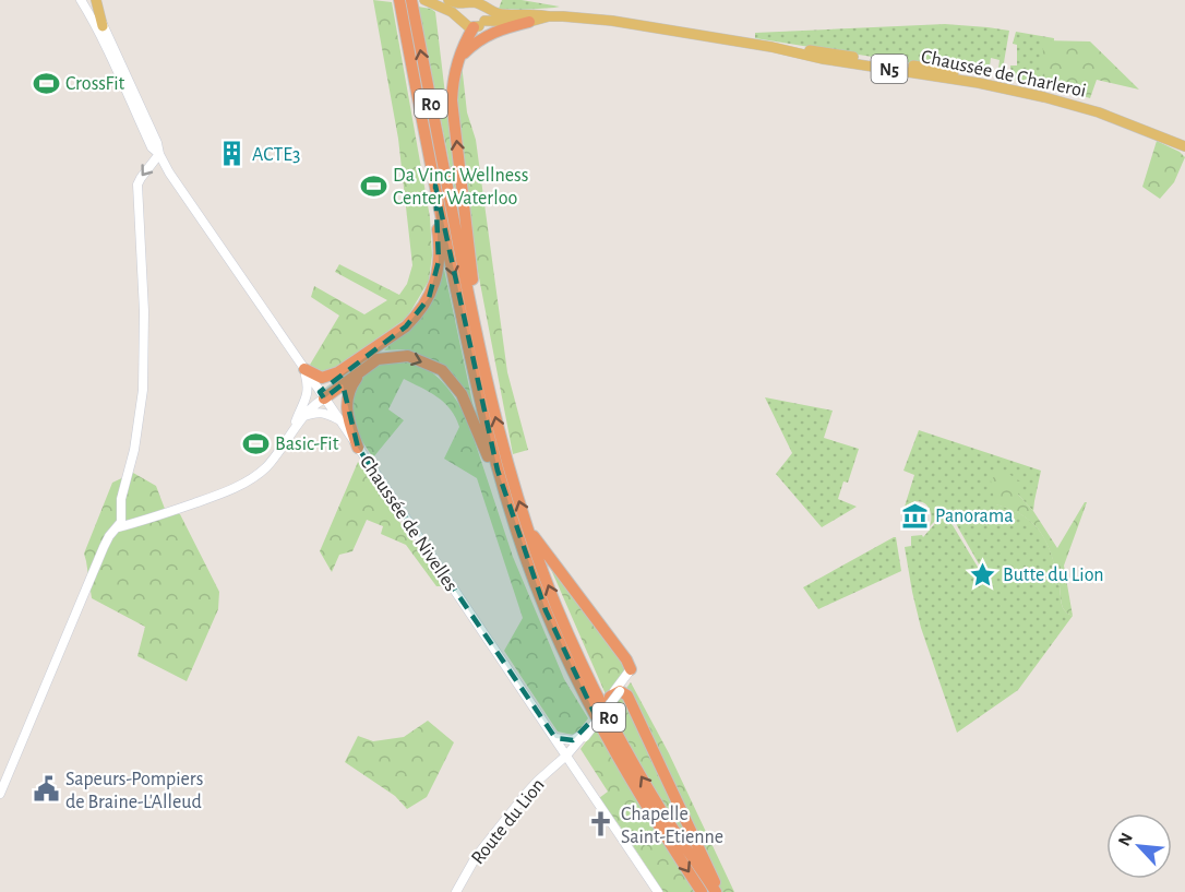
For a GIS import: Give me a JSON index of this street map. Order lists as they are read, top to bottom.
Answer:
{
  "streets": {
    "highway": ["R0"],
    "main road": [
      "N5",
      "Chaussée de Charleroi",
      "Chaussée de Nivelles",
      "Route du Lion"
    ]
  },
  "crossings": [
    ["N5", "Chaussée de Charleroi"],
    ["Chaussée de Nivelles", "Route du Lion"]
  ],
  "places": {
    "sports": ["CrossFit", "Da Vinci Wellness Center Waterloo", "Basic-Fit"],
    "building": ["ACTE3"],
    "museum": ["Panorama"],
    "place": ["Butte du Lion"],
    "public building": ["Sapeurs-Pompiers de Braine-L'Alleud"],
    "church": ["Chapelle Saint-Etienne"]
  },
  "north": "top left"
}
